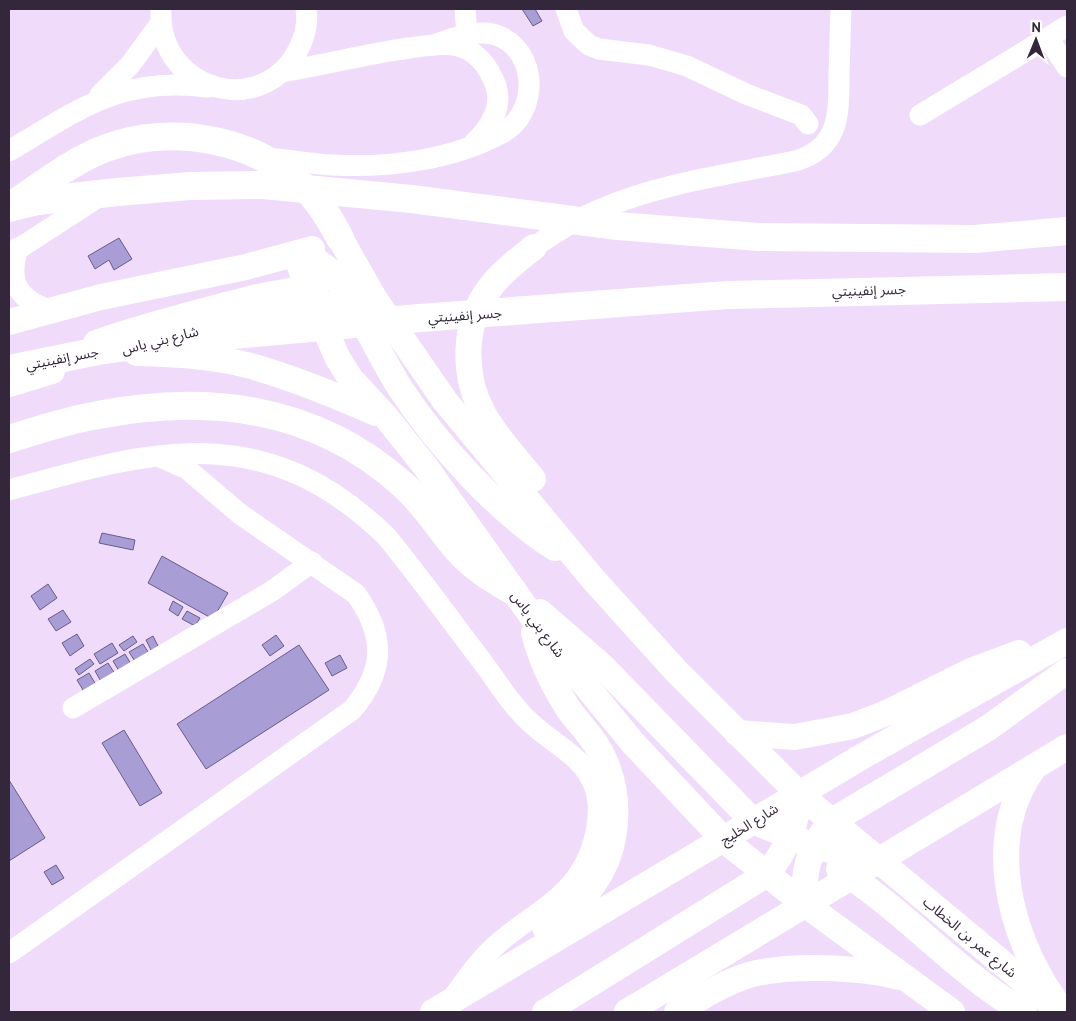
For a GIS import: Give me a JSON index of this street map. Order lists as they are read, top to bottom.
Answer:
{
  "streets": {
    "highway": ["جسر إنفينيتي"],
    "main road": ["شارع بني ياس", "شارع الخليج", "شارع عمر بن الخطاب"]
  },
  "crossings": [
    ["شارع بني ياس", "شارع الخليج"]
  ],
  "north": "top"
}
